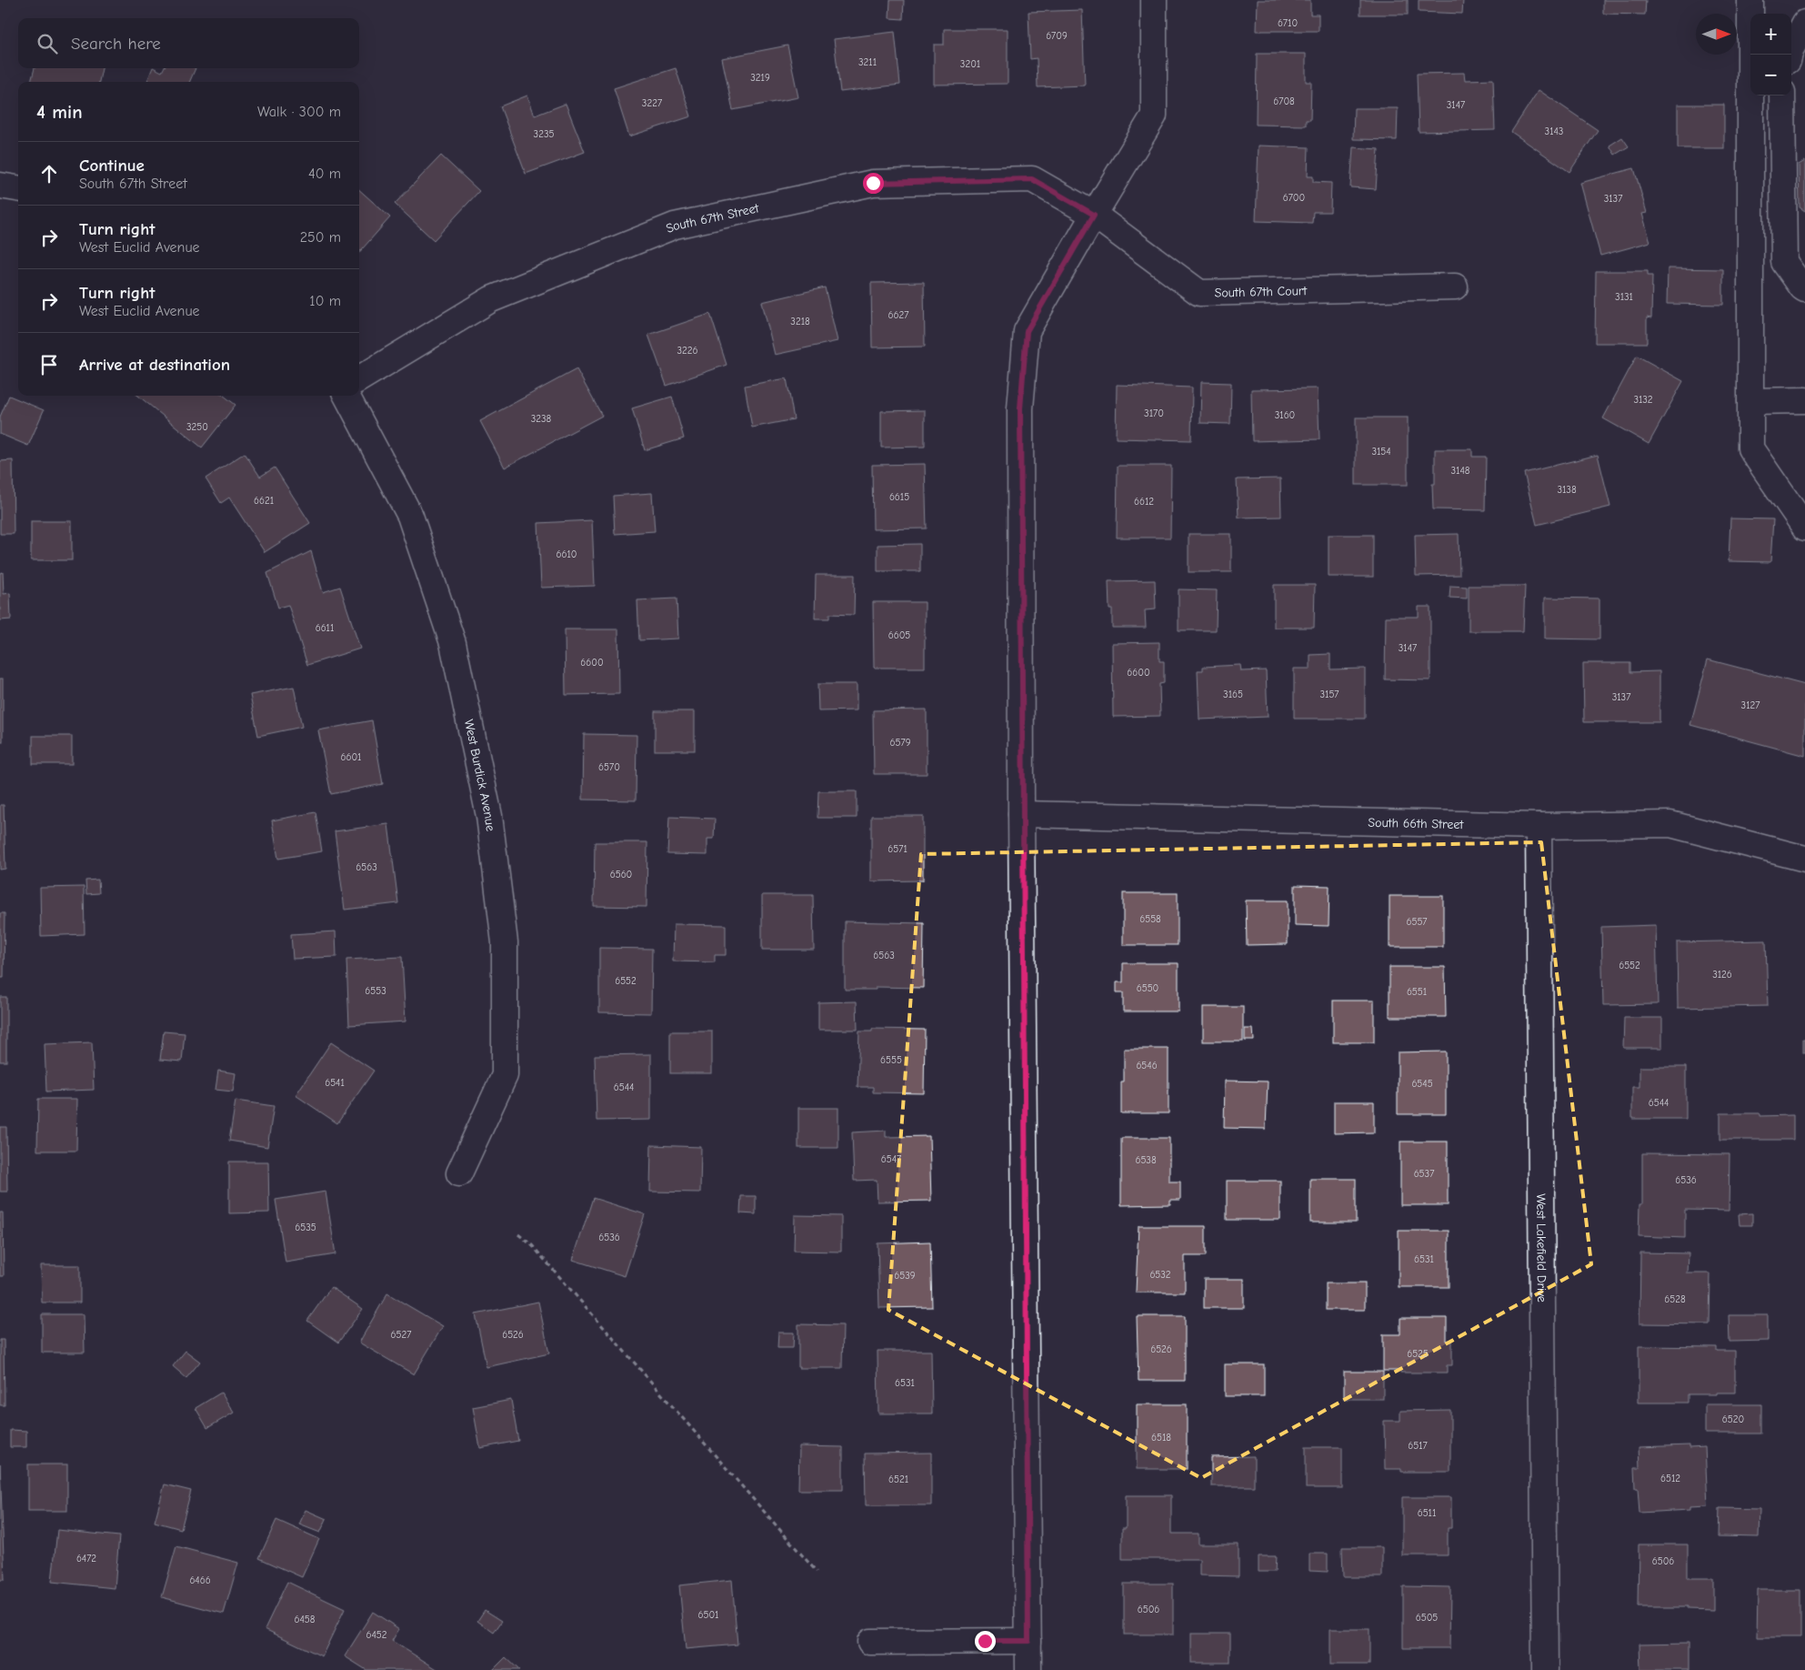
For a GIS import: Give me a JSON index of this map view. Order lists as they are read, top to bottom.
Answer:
{
  "streets": {
    "street": [
      "South 67th Street",
      "South 67th Court",
      "West Burdick Avenue",
      "South 66th Street",
      "West Lakefield Drive"
    ]
  },
  "crossings": [
    ["South 67th Street", "South 67th Court"],
    ["South 66th Street", "West Lakefield Drive"]
  ],
  "house_numbers": [
    "6710",
    "6709",
    "3211",
    "3201",
    "3219",
    "6708",
    "3227",
    "3147",
    "3143",
    "3235",
    "6700",
    "3137",
    "3131",
    "6627",
    "3218",
    "3226",
    "3132",
    "3170",
    "3160",
    "3238",
    "3250",
    "3154",
    "3148",
    "3138",
    "6615",
    "6621",
    "6612",
    "6610",
    "6611",
    "6605",
    "3147",
    "6600",
    "6600",
    "3165",
    "3157",
    "3137",
    "3127",
    "6579",
    "6601",
    "6570",
    "6571",
    "6563",
    "6560",
    "6558",
    "6557",
    "6563",
    "6552",
    "3126",
    "6552",
    "6550",
    "6553",
    "6551",
    "6555",
    "6546",
    "6541",
    "6545",
    "6544",
    "6544",
    "6547",
    "6538",
    "6537",
    "6536",
    "6535",
    "6536",
    "6531",
    "6532",
    "6539",
    "6528",
    "6527",
    "6526",
    "6526",
    "6525",
    "6531",
    "6520",
    "6518",
    "6517",
    "6512",
    "6521",
    "6511",
    "6472",
    "6506",
    "6466",
    "6506",
    "6501",
    "6505",
    "6458",
    "6452"
  ],
  "north": "right",
  "page": {
    "map_buttons": ["+", "−"],
    "search": "Search here",
    "heading": ["4 min", "Walk · 300 m"],
    "list": [
      ["Continue", "South 67th Street", "40 m"],
      ["Turn right", "West Euclid Avenue", "250 m"],
      ["Turn right", "West Euclid Avenue", "10 m"],
      "Arrive at destination"
    ]
  }
}
